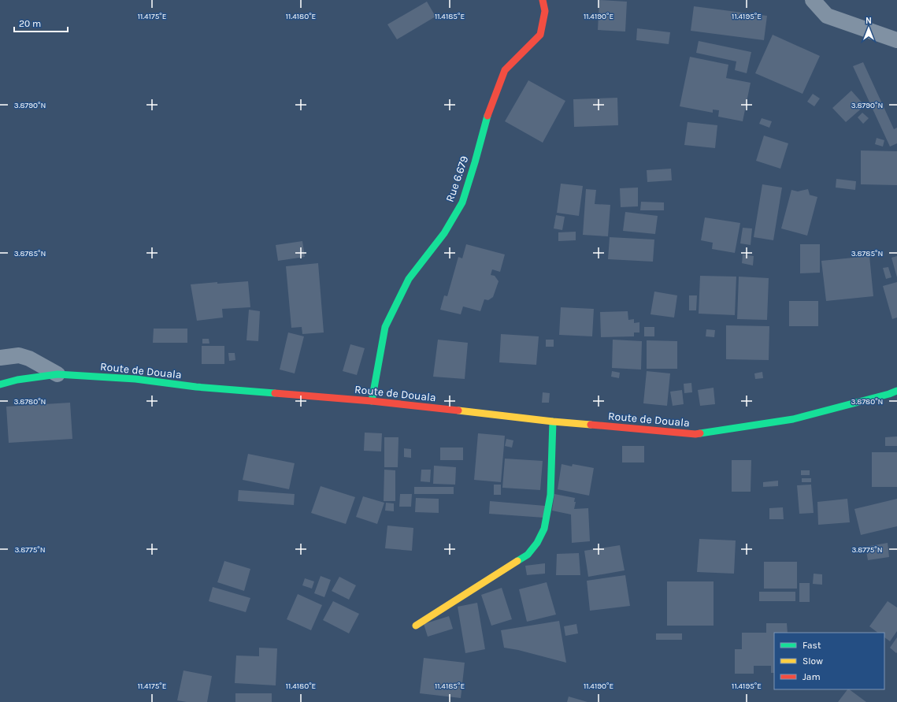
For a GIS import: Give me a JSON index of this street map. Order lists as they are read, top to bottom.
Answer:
{
  "streets": {
    "main road": ["Rue 6.679", "Route de Douala"]
  },
  "crossings": [
    ["Rue 6.679", "Route de Douala"]
  ],
  "legend": ["Fast", "Slow", "Jam"],
  "scale_bar": "20 m",
  "north": "top",
  "coordinates": [
    "11.4175°E",
    "11.4180°E",
    "11.4185°E",
    "11.4190°E",
    "11.4195°E",
    "3.8790°N",
    "3.8785°N",
    "3.8780°N",
    "3.8775°N"
  ]
}
